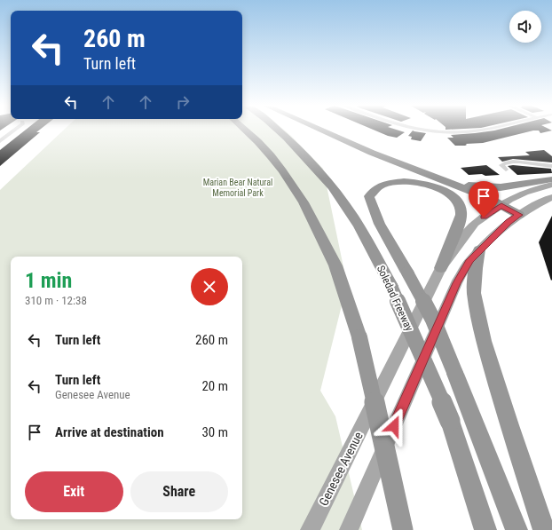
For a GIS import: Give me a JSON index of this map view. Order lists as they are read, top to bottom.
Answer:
{
  "streets": {
    "highway": ["Soledad Freeway"],
    "main road": ["Genesee Avenue"]
  },
  "parks": ["Marian Bear Natural Memorial Park"],
  "page": {
    "turn": ["260 m", "Turn left"],
    "heading": ["1 min", "310 m · 12:38"],
    "list": [
      {
        "name": "Turn left",
        "value": "260 m"
      },
      {
        "name": "Turn left",
        "note": "Genesee Avenue",
        "value": "20 m"
      },
      {
        "name": "Arrive at destination",
        "value": "30 m"
      }
    ],
    "buttons": ["Exit", "Share"]
  }
}
